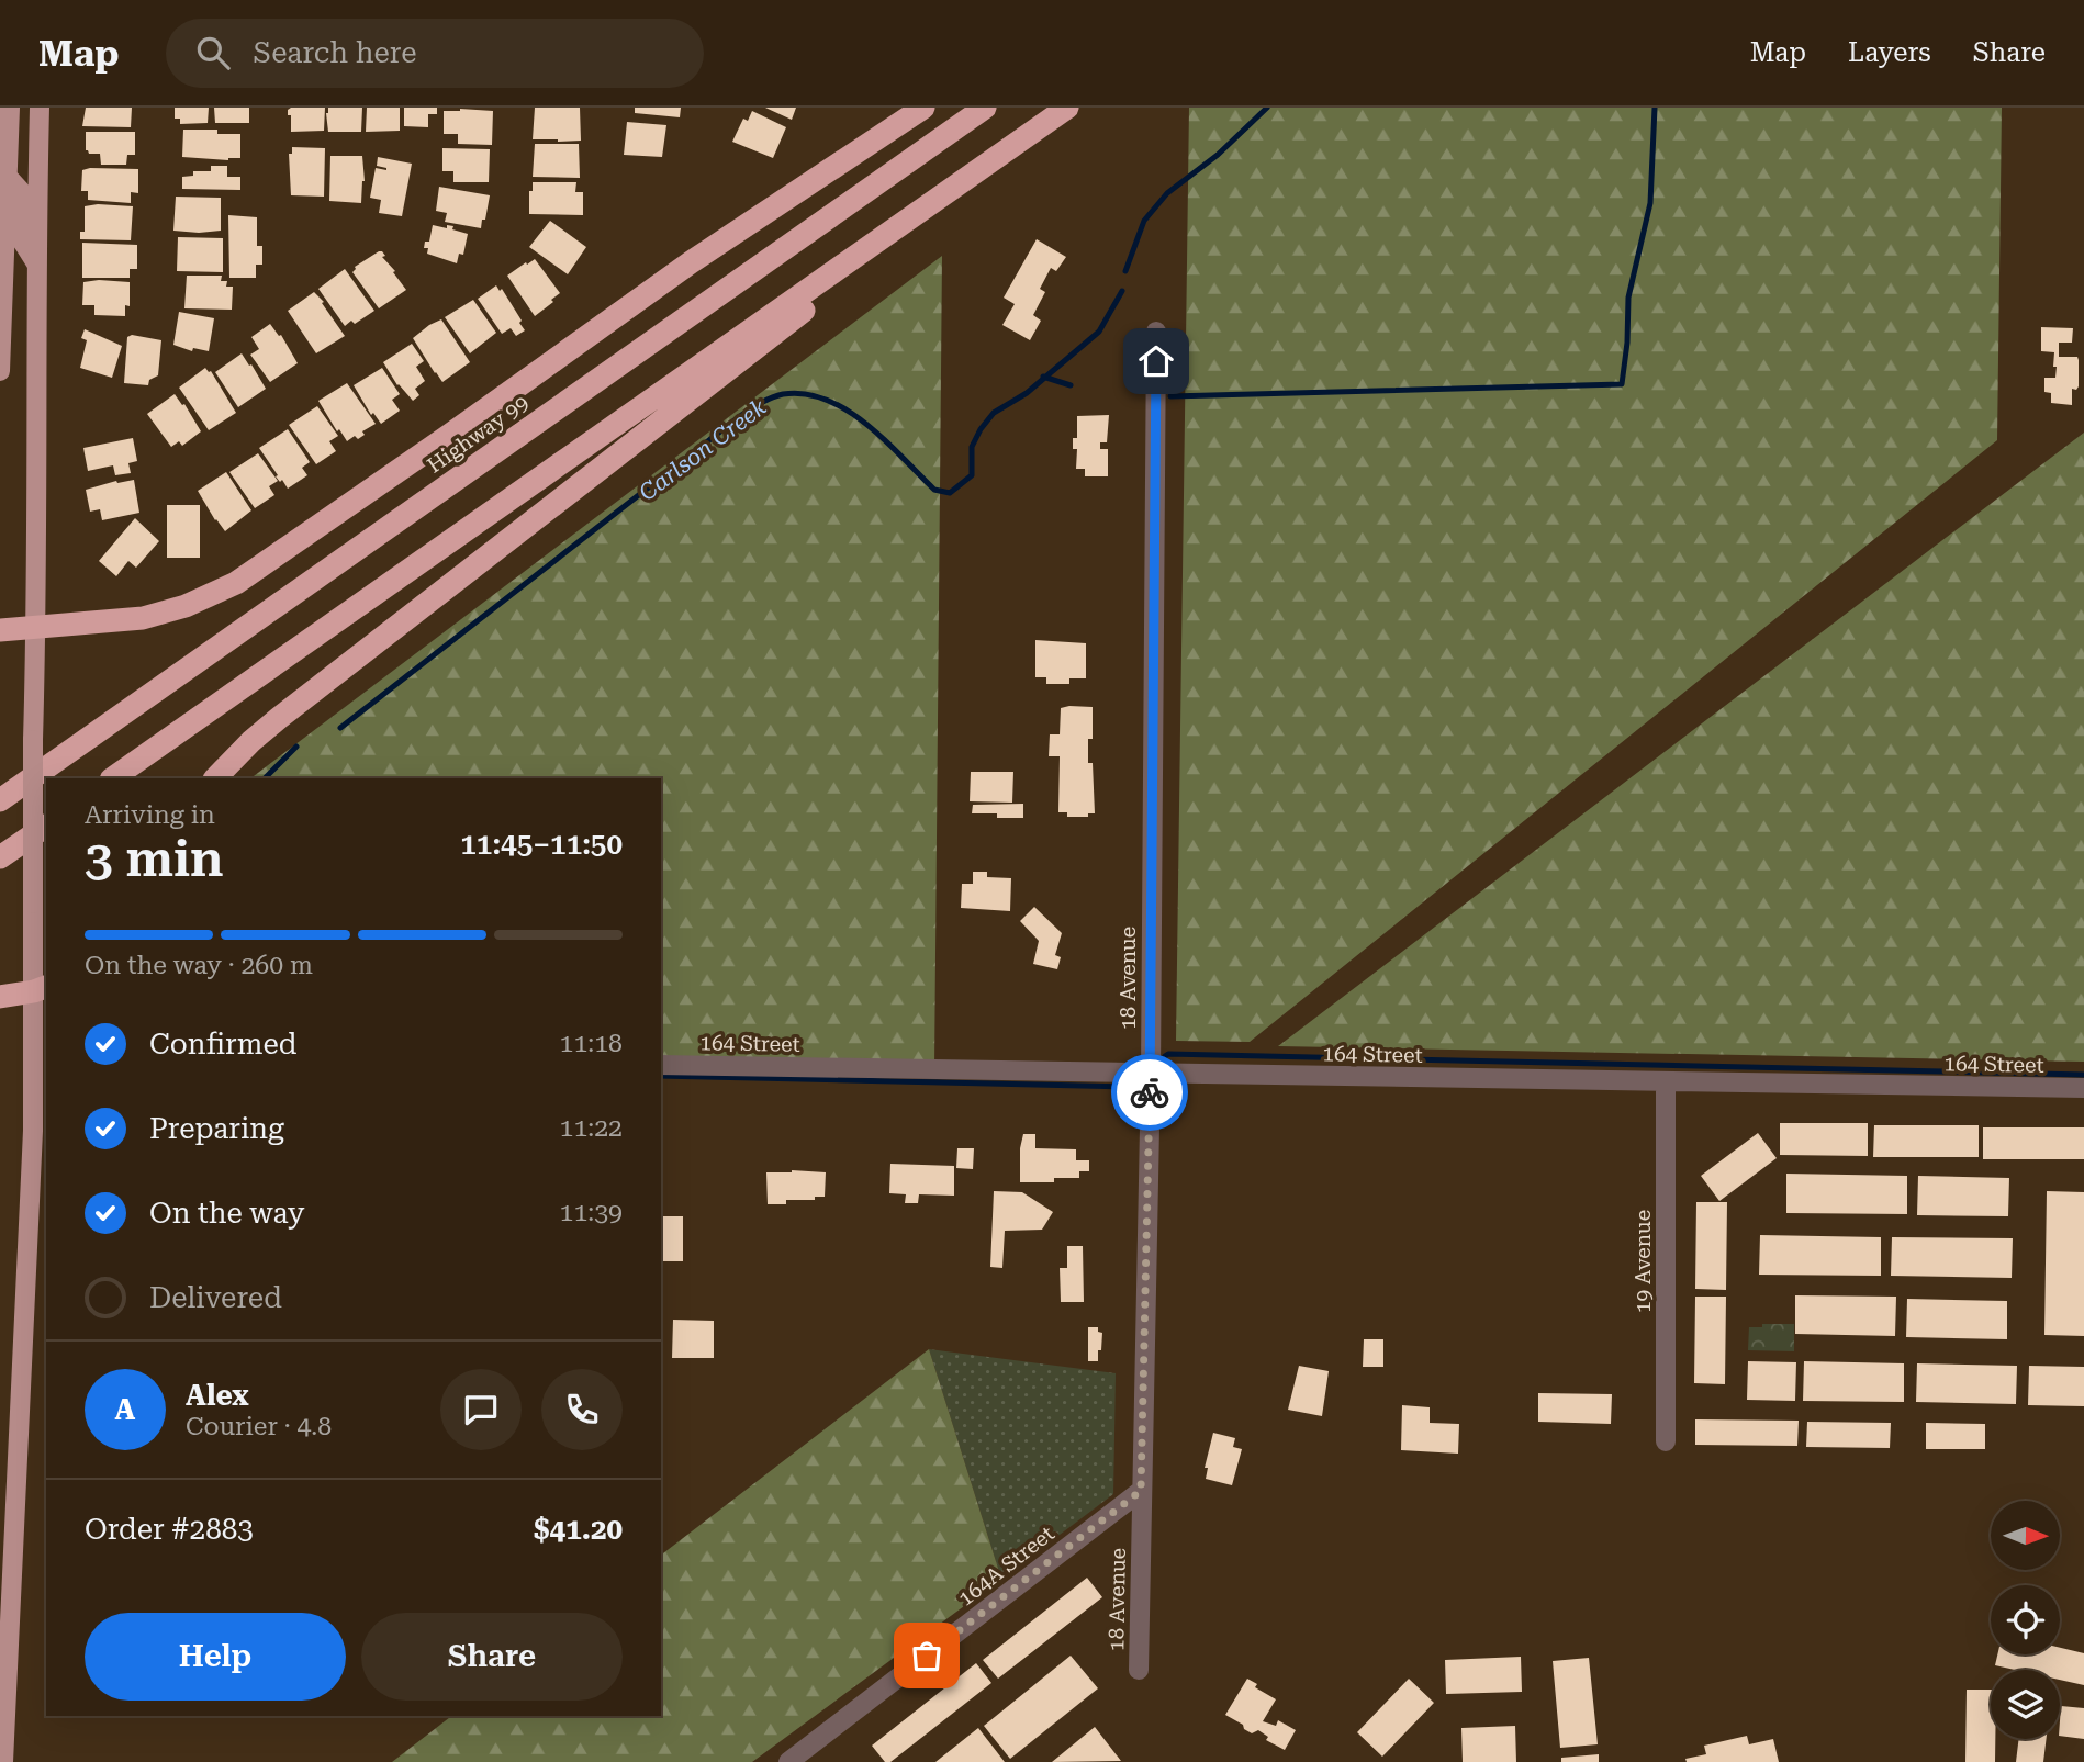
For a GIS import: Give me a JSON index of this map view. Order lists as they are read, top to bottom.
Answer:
{
  "streets": {
    "highway": ["Highway 99"],
    "street": [
      "18 Avenue",
      "164 Street",
      "19 Avenue",
      "164A Street"
    ]
  },
  "crossings": [
    ["18 Avenue", "164 Street"],
    ["18 Avenue", "164A Street"],
    ["164 Street", "19 Avenue"]
  ],
  "water": ["Carlson Creek"],
  "north": "right",
  "page": {
    "header": "Map",
    "search": "Search here",
    "nav": ["Map", "Layers", "Share"],
    "heading": ["3 min", "Arriving in", "11:45–11:50"],
    "panel": [
      "Alex",
      "Courier · 4.8",
      "Order #2883",
      "$41.20"
    ],
    "bar": "On the way · 260 m",
    "list": [
      ["Confirmed", "11:18"],
      ["Preparing", "11:22"],
      ["On the way", "11:39"],
      "Delivered"
    ],
    "round": "A",
    "buttons": ["Help", "Share"]
  }
}
